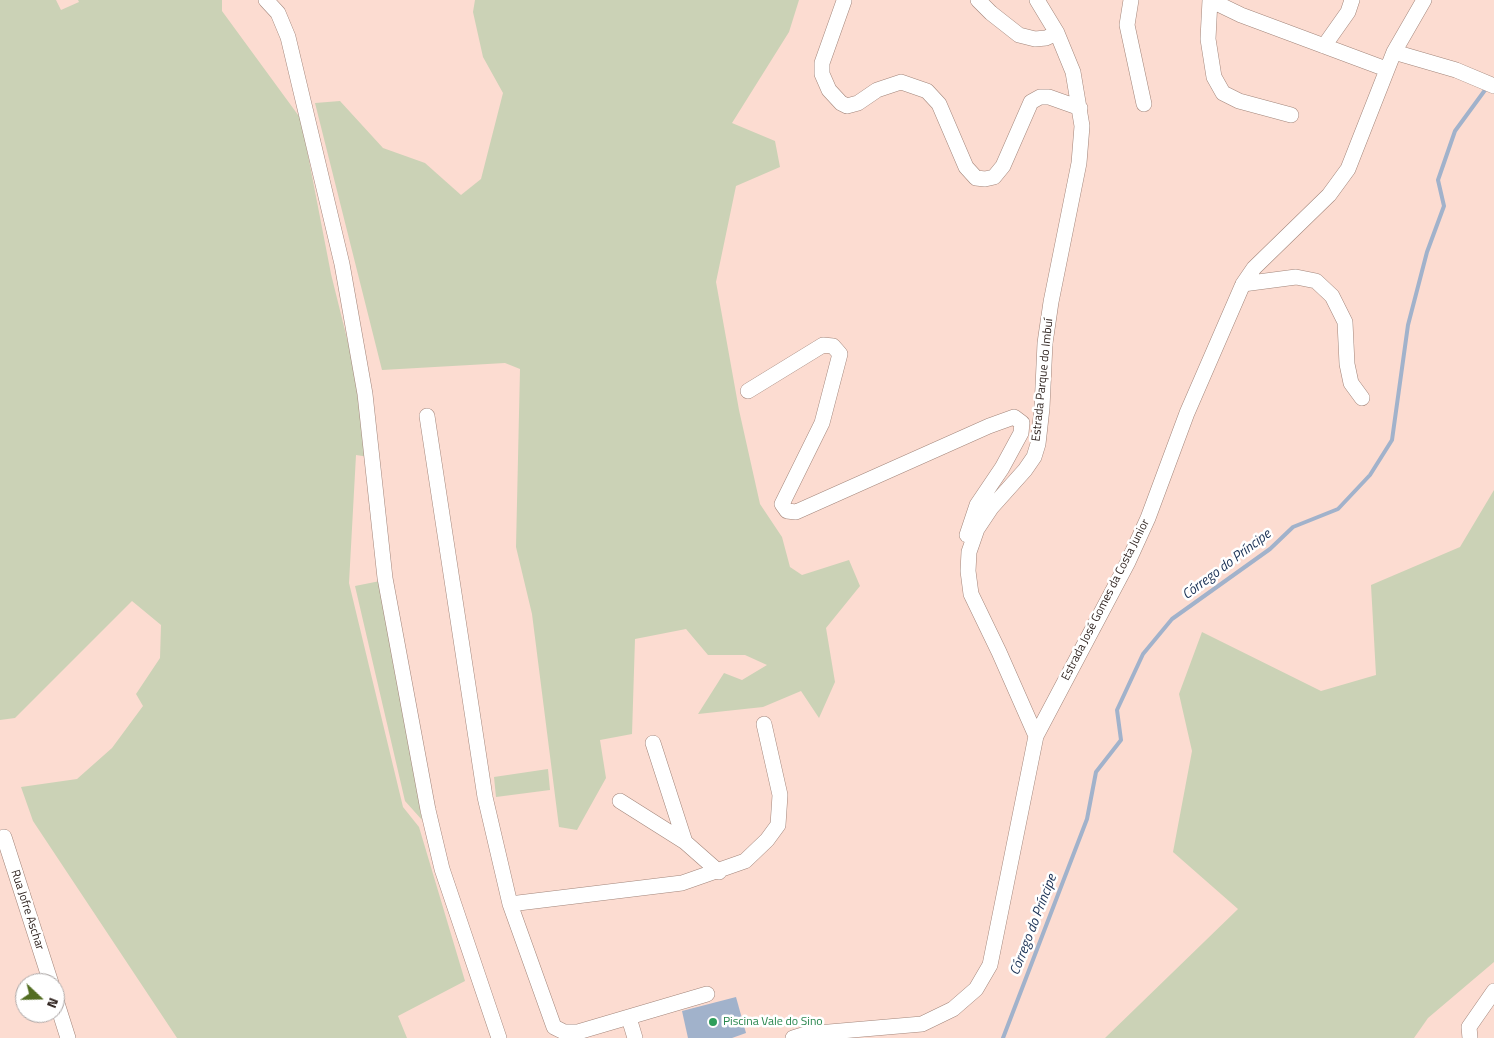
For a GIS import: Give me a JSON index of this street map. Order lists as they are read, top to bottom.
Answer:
{
  "streets": {
    "street": ["Estrada Parque do Imbuí", "Estrada José Gomes da Costa Junior", "Rua Jofre Aschar"]
  },
  "crossings": [
    ["Estrada Parque do Imbuí", "Estrada José Gomes da Costa Junior"]
  ],
  "water": ["Córrego do Príncipe"],
  "places": ["Piscina Vale do Sino"],
  "north": "right"
}
